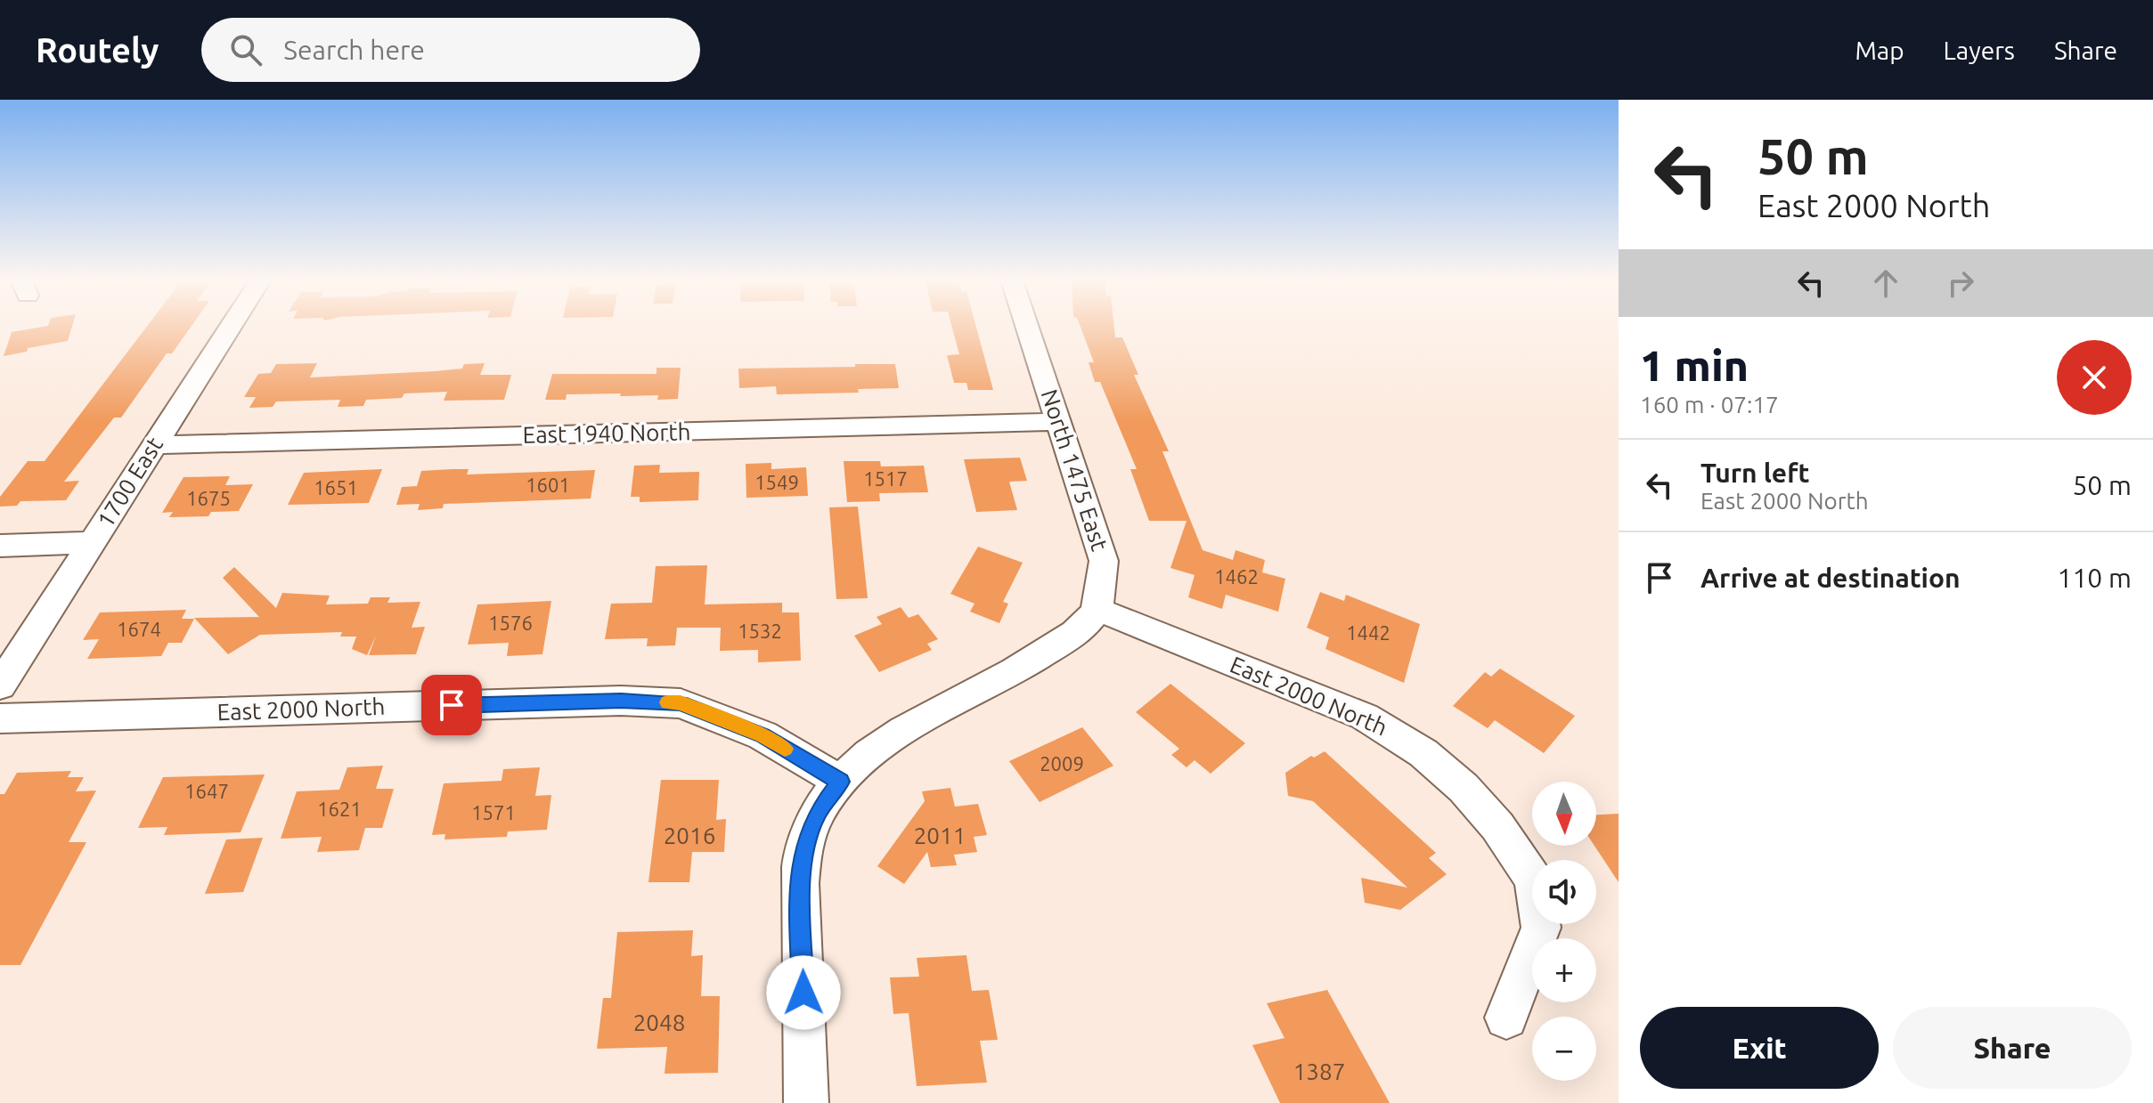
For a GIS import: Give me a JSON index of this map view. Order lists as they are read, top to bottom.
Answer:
{
  "streets": {
    "street": [
      "East 1940 North",
      "North 1475 East",
      "1700 East",
      "East 2000 North"
    ]
  },
  "crossings": [
    ["East 1940 North", "North 1475 East"],
    ["East 1940 North", "1700 East"],
    ["North 1475 East", "East 2000 North"]
  ],
  "house_numbers": [
    "1517",
    "1549",
    "1601",
    "1651",
    "1675",
    "1462",
    "1576",
    "1674",
    "1532",
    "1442",
    "2009",
    "1647",
    "1621",
    "1571",
    "2016",
    "2011",
    "2048",
    "1387"
  ],
  "north": "bottom",
  "page": {
    "header": "Routely",
    "search": "Search here",
    "nav": ["Map", "Layers", "Share"],
    "turn": ["50 m", "East 2000 North"],
    "heading": ["1 min", "160 m · 07:17"],
    "list": [
      {
        "name": "Turn left",
        "note": "East 2000 North",
        "value": "50 m"
      },
      {
        "name": "Arrive at destination",
        "value": "110 m"
      }
    ],
    "map_buttons": ["+", "−"],
    "buttons": ["Exit", "Share"]
  }
}
